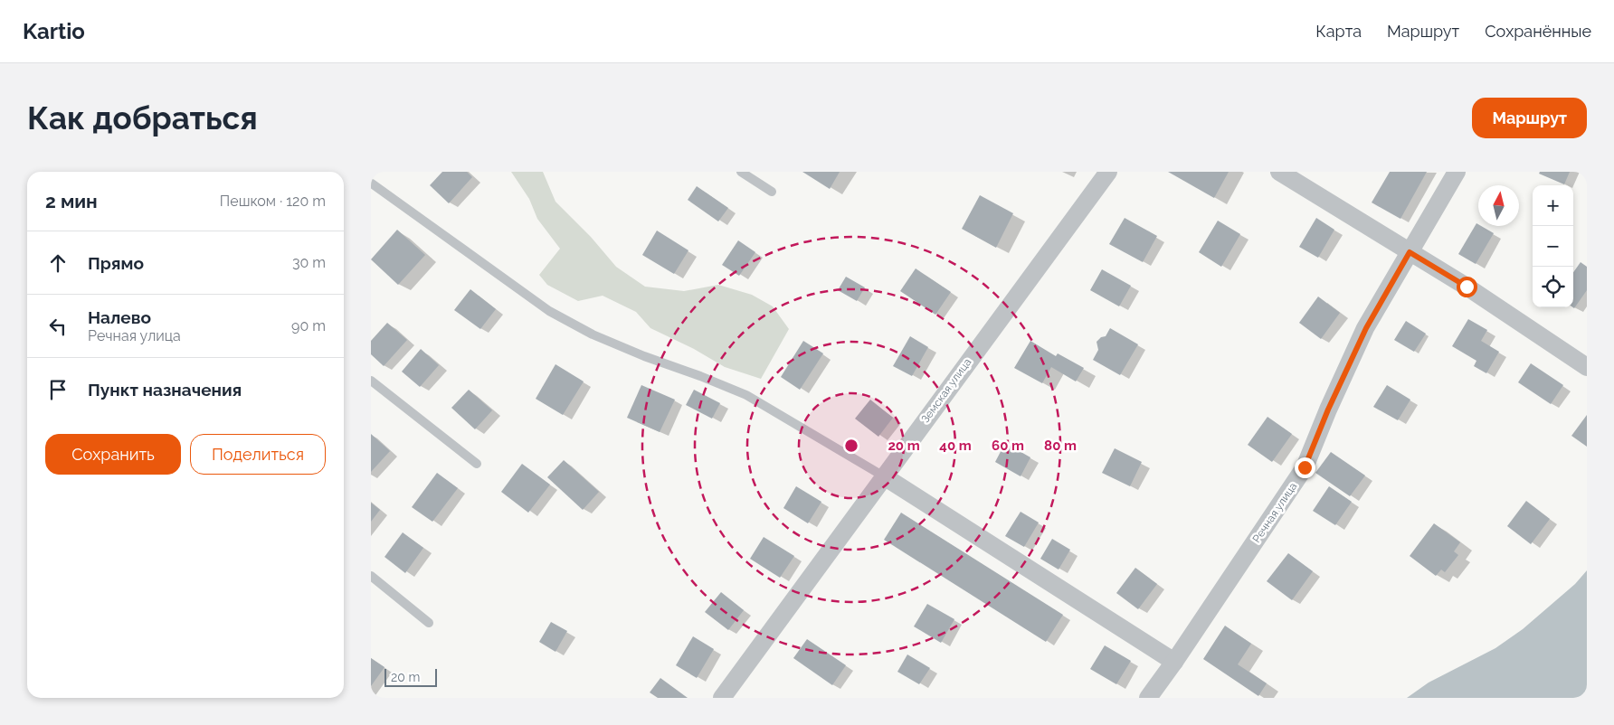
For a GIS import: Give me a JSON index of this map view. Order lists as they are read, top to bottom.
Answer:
{
  "streets": {
    "street": ["Земская улица", "Речная улица"]
  },
  "scale_bar": "20 m",
  "north": "top",
  "page": {
    "header": "Kartio",
    "nav": ["Карта", "Маршрут", "Сохранённые"],
    "buttons": [
      "Маршрут",
      ["Сохранить", "Поделиться"]
    ],
    "title": "Как добраться",
    "heading": ["2 мин", "Пешком · 120 m"],
    "map_buttons": ["+", "−"],
    "list": [
      ["Прямо", "30 m"],
      ["Налево", "Речная улица", "90 m"],
      "Пункт назначения"
    ],
    "scale": "20 m"
  },
  "rings": [
    "20 m",
    "40 m",
    "60 m",
    "80 m"
  ]
}
